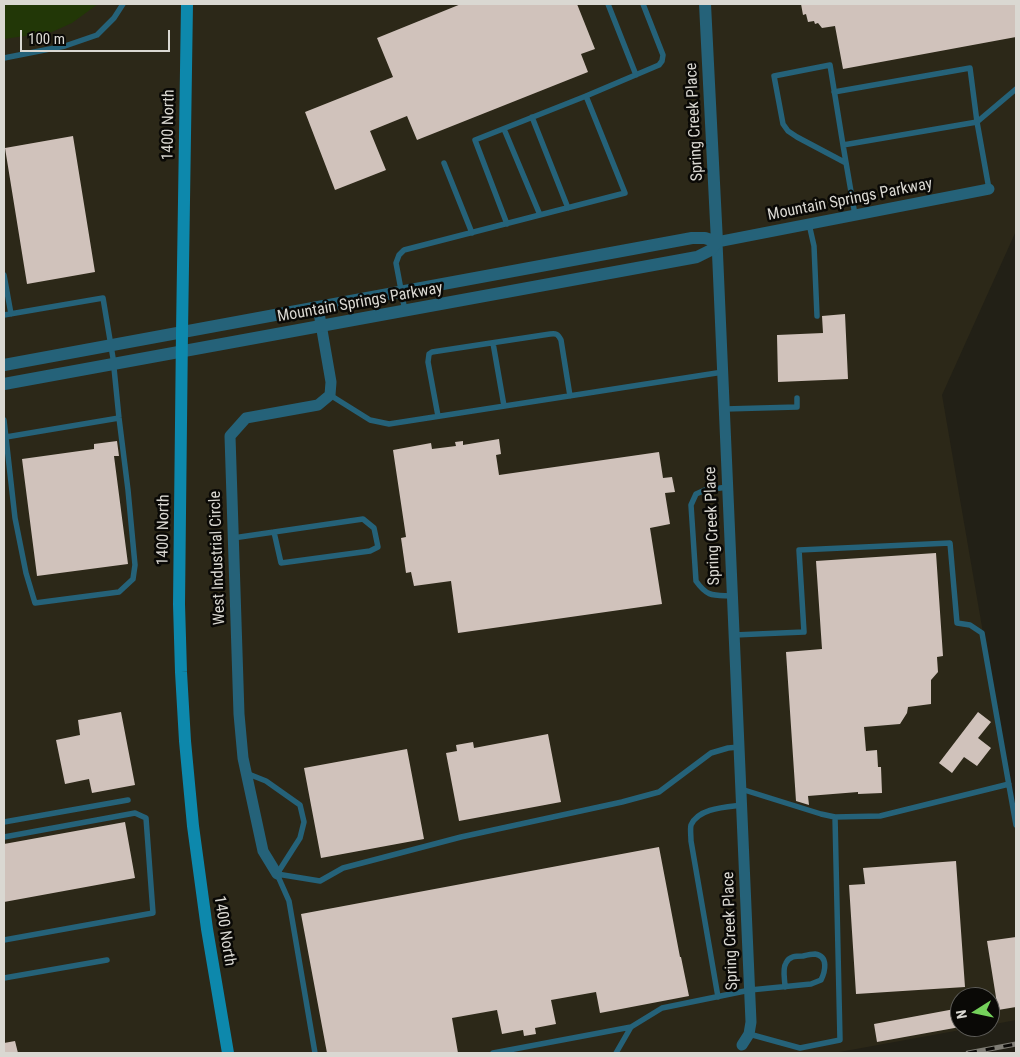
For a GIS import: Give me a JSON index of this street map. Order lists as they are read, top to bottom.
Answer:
{
  "streets": {
    "main road": ["1400 North"],
    "street": ["Spring Creek Place", "Mountain Springs Parkway", "West Industrial Circle"]
  },
  "crossings": [
    ["Spring Creek Place", "Mountain Springs Parkway"],
    ["1400 North", "Mountain Springs Parkway"]
  ],
  "scale_bar": "100 m",
  "north": "left"
}
